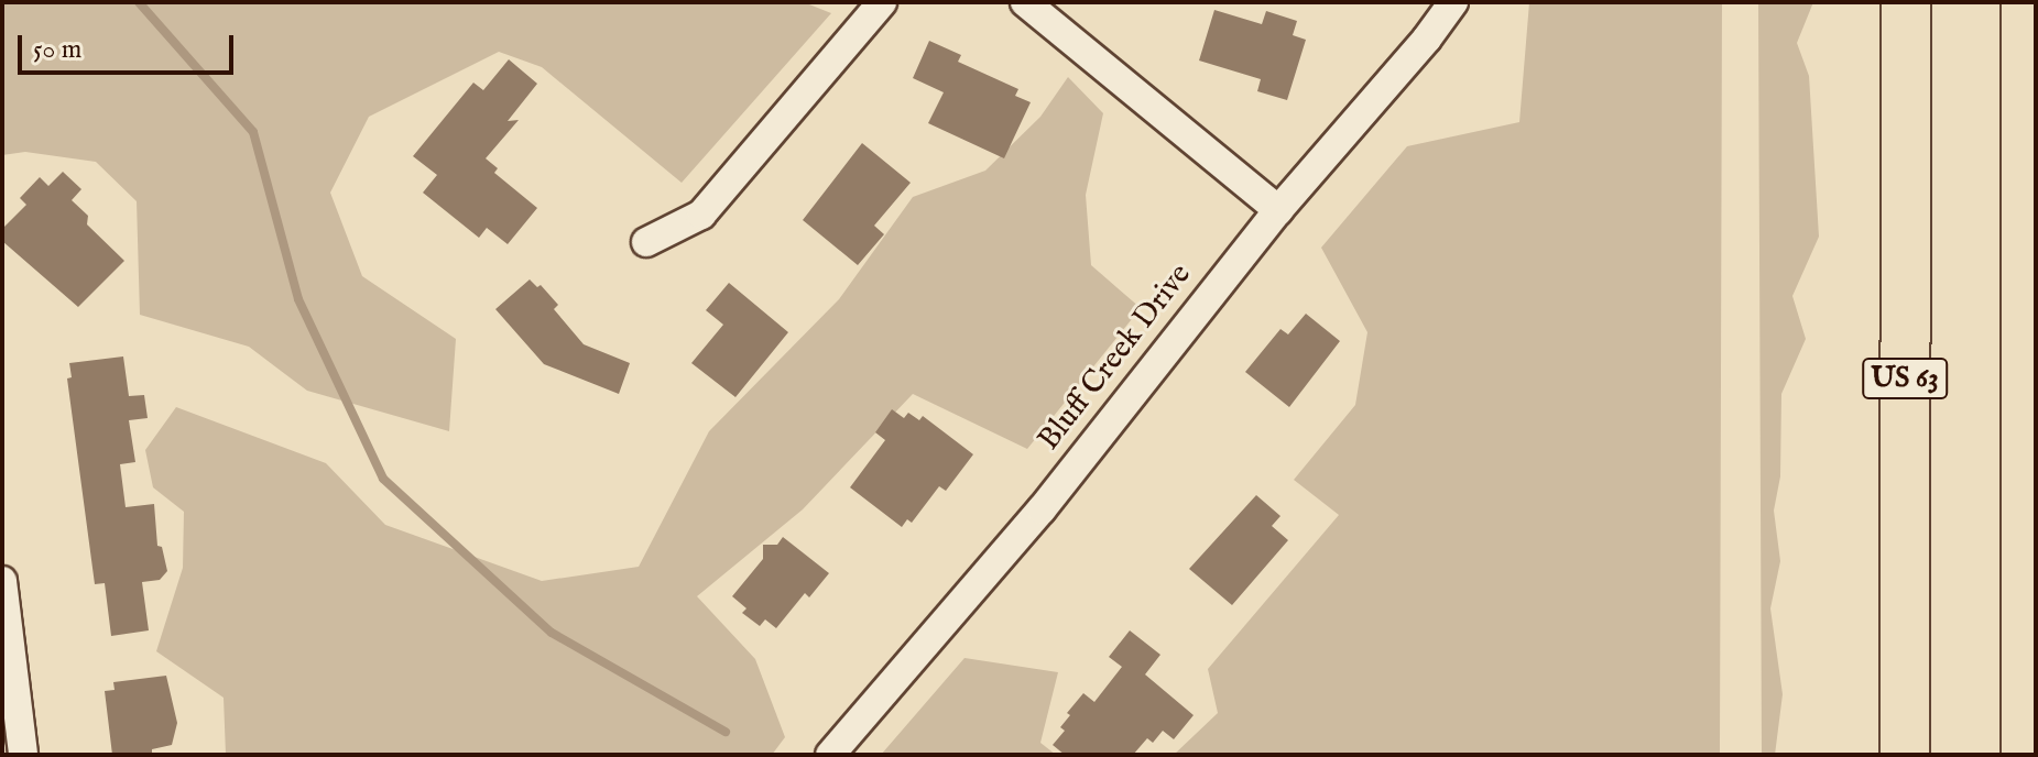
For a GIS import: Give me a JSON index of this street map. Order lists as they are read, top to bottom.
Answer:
{
  "streets": {
    "highway": ["US 63"],
    "street": ["Bluff Creek Drive"]
  },
  "scale_bar": "50 m"
}
